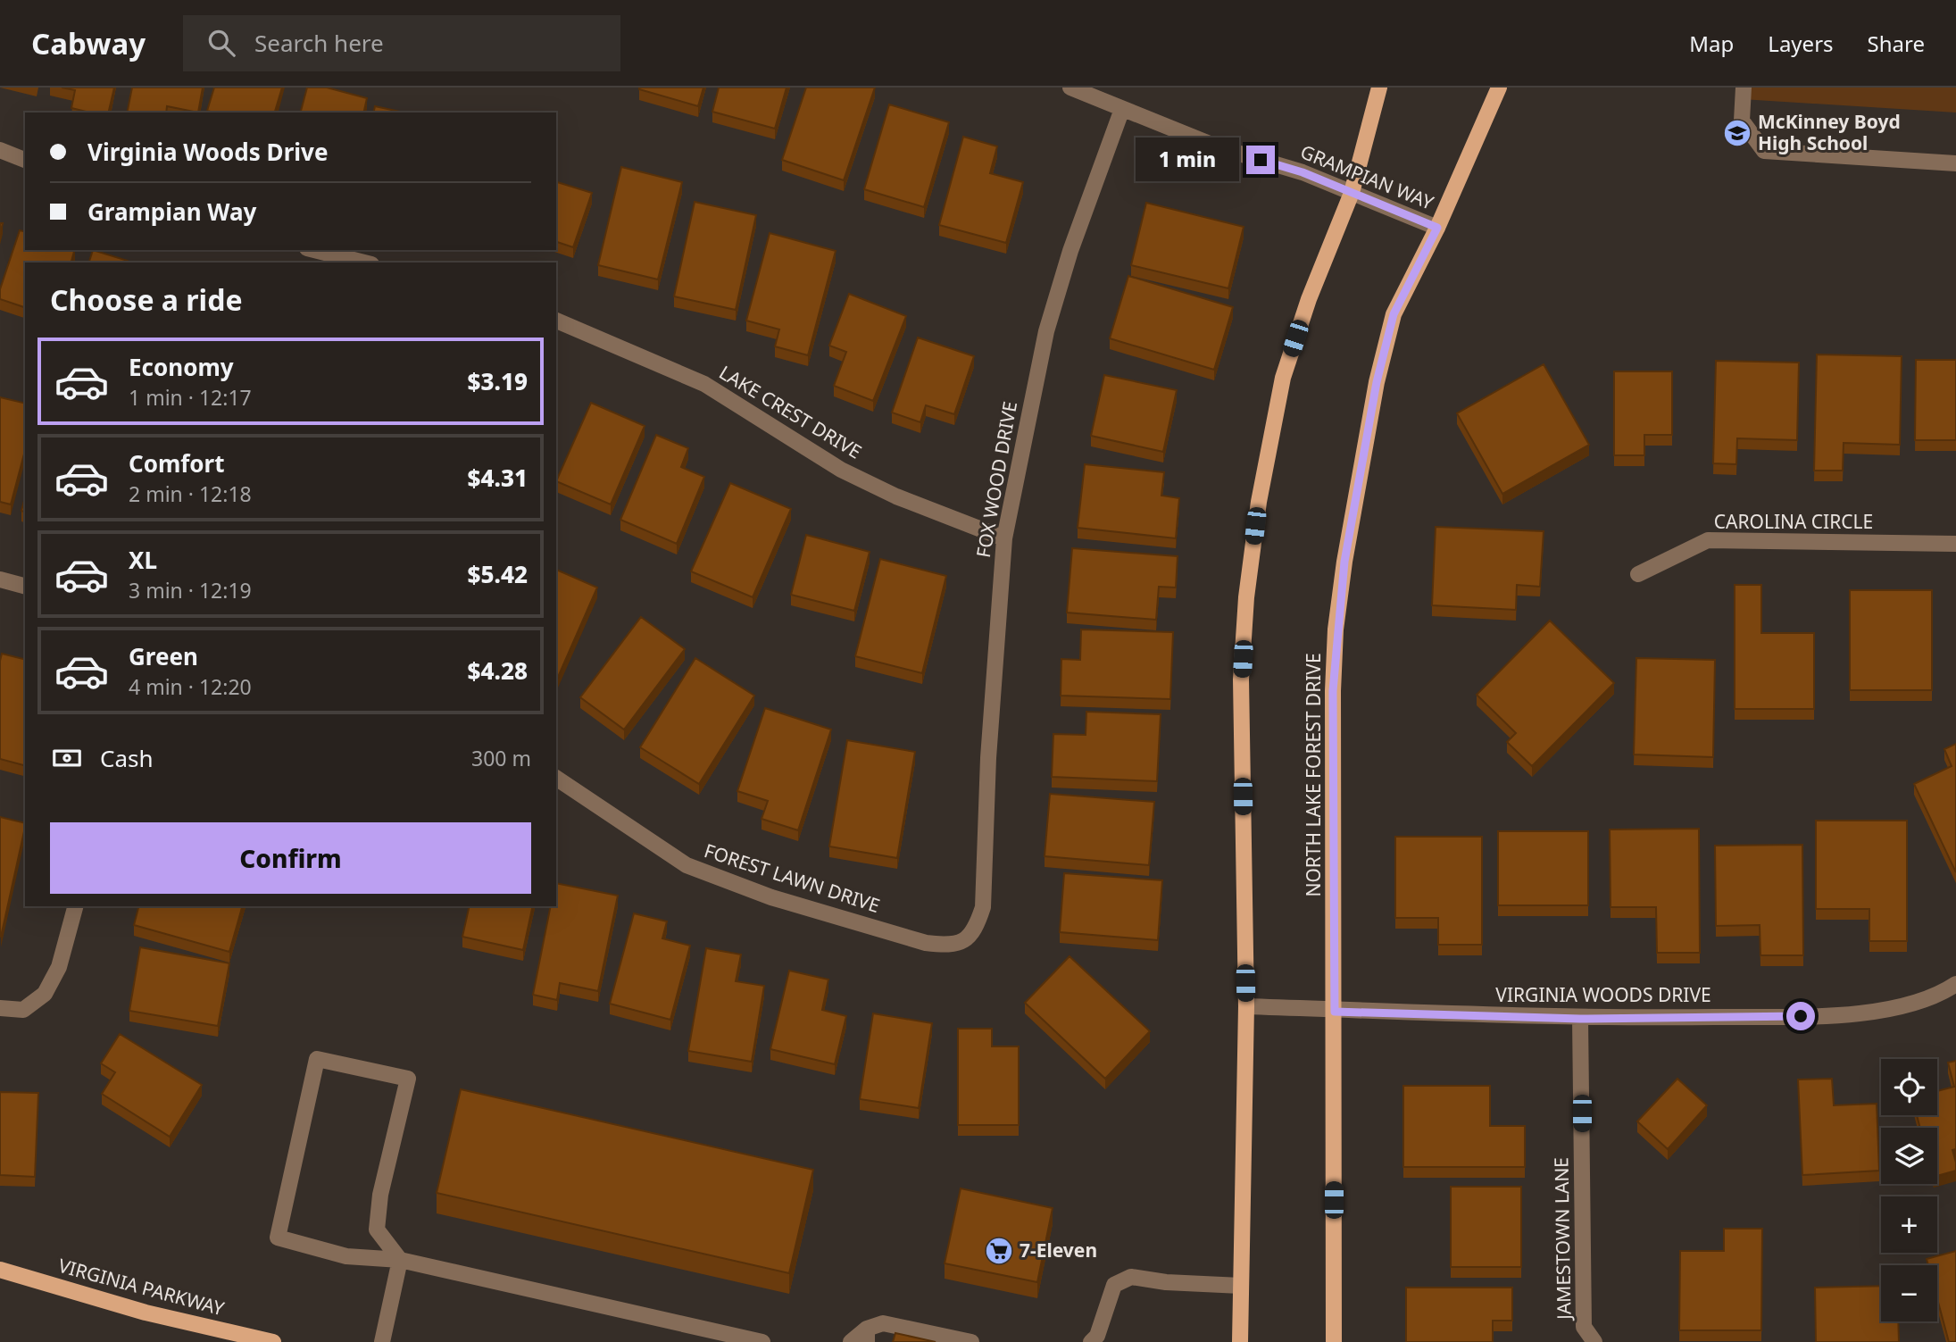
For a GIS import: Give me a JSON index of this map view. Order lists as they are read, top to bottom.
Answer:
{
  "streets": {
    "main road": ["NORTH LAKE FOREST DRIVE", "VIRGINIA PARKWAY"],
    "street": [
      "GRAMPIAN WAY",
      "LAKE CREST DRIVE",
      "FOX WOOD DRIVE",
      "CAROLINA CIRCLE",
      "FOREST LAWN DRIVE",
      "VIRGINIA WOODS DRIVE",
      "JAMESTOWN LANE"
    ]
  },
  "crossings": [
    ["GRAMPIAN WAY", "FOX WOOD DRIVE"],
    ["GRAMPIAN WAY", "NORTH LAKE FOREST DRIVE"],
    ["LAKE CREST DRIVE", "FOX WOOD DRIVE"],
    ["FOX WOOD DRIVE", "FOREST LAWN DRIVE"],
    ["NORTH LAKE FOREST DRIVE", "VIRGINIA WOODS DRIVE"],
    ["VIRGINIA WOODS DRIVE", "JAMESTOWN LANE"]
  ],
  "places": {
    "school or university": ["McKinney Boyd High School"],
    "supermarket": ["7-Eleven"]
  },
  "page": {
    "header": "Cabway",
    "search": "Search here",
    "nav": ["Map", "Layers", "Share"],
    "banner": ["Virginia Woods Drive", "Grampian Way"],
    "bubble": "1 min",
    "heading": "Choose a ride",
    "list": [
      {
        "name": "Economy",
        "note": "1 min · 12:17",
        "value": "$3.19"
      },
      {
        "name": "Comfort",
        "note": "2 min · 12:18",
        "value": "$4.31"
      },
      {
        "name": "XL",
        "note": "3 min · 12:19",
        "value": "$5.42"
      },
      {
        "name": "Green",
        "note": "4 min · 12:20",
        "value": "$4.28"
      }
    ],
    "pay": ["Cash", "300 m"],
    "buttons": "Confirm",
    "map_buttons": ["+", "−"]
  }
}
